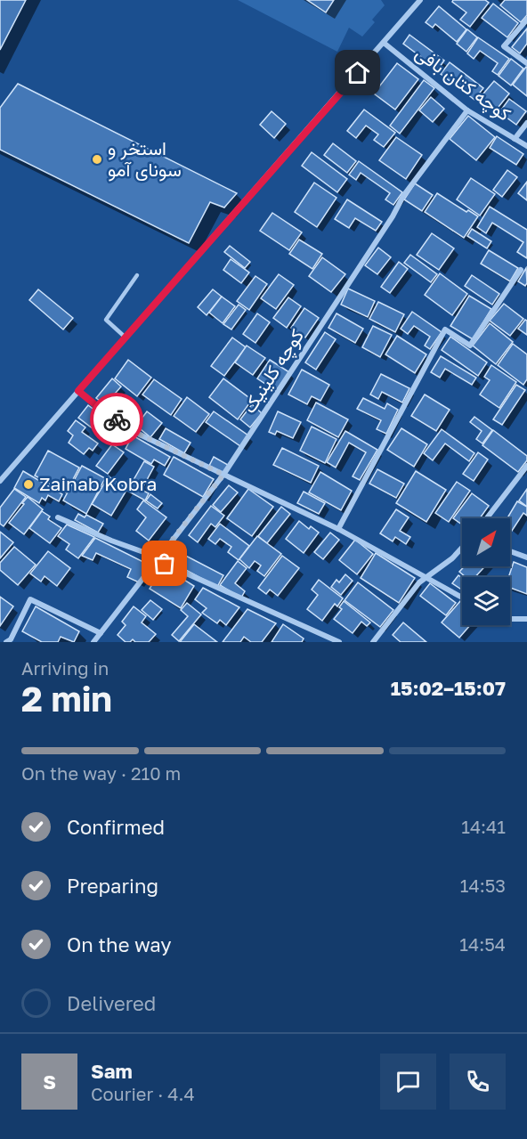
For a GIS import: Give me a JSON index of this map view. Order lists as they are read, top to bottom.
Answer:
{
  "streets": {
    "street": ["کوچه کتان بافی", "کوچه کلینیک"]
  },
  "crossings": [
    ["کوچه کتان بافی", "کوچه کلینیک"]
  ],
  "places": ["استخر و سونای آمو", "Zainab Kobra"],
  "north": "top right",
  "page": {
    "heading": ["2 min", "Arriving in", "15:02–15:07"],
    "panel": ["Sam", "Courier · 4.4"],
    "bar": "On the way · 210 m",
    "list": [
      ["Confirmed", "14:41"],
      ["Preparing", "14:53"],
      ["On the way", "14:54"],
      "Delivered"
    ],
    "round": "S"
  }
}
